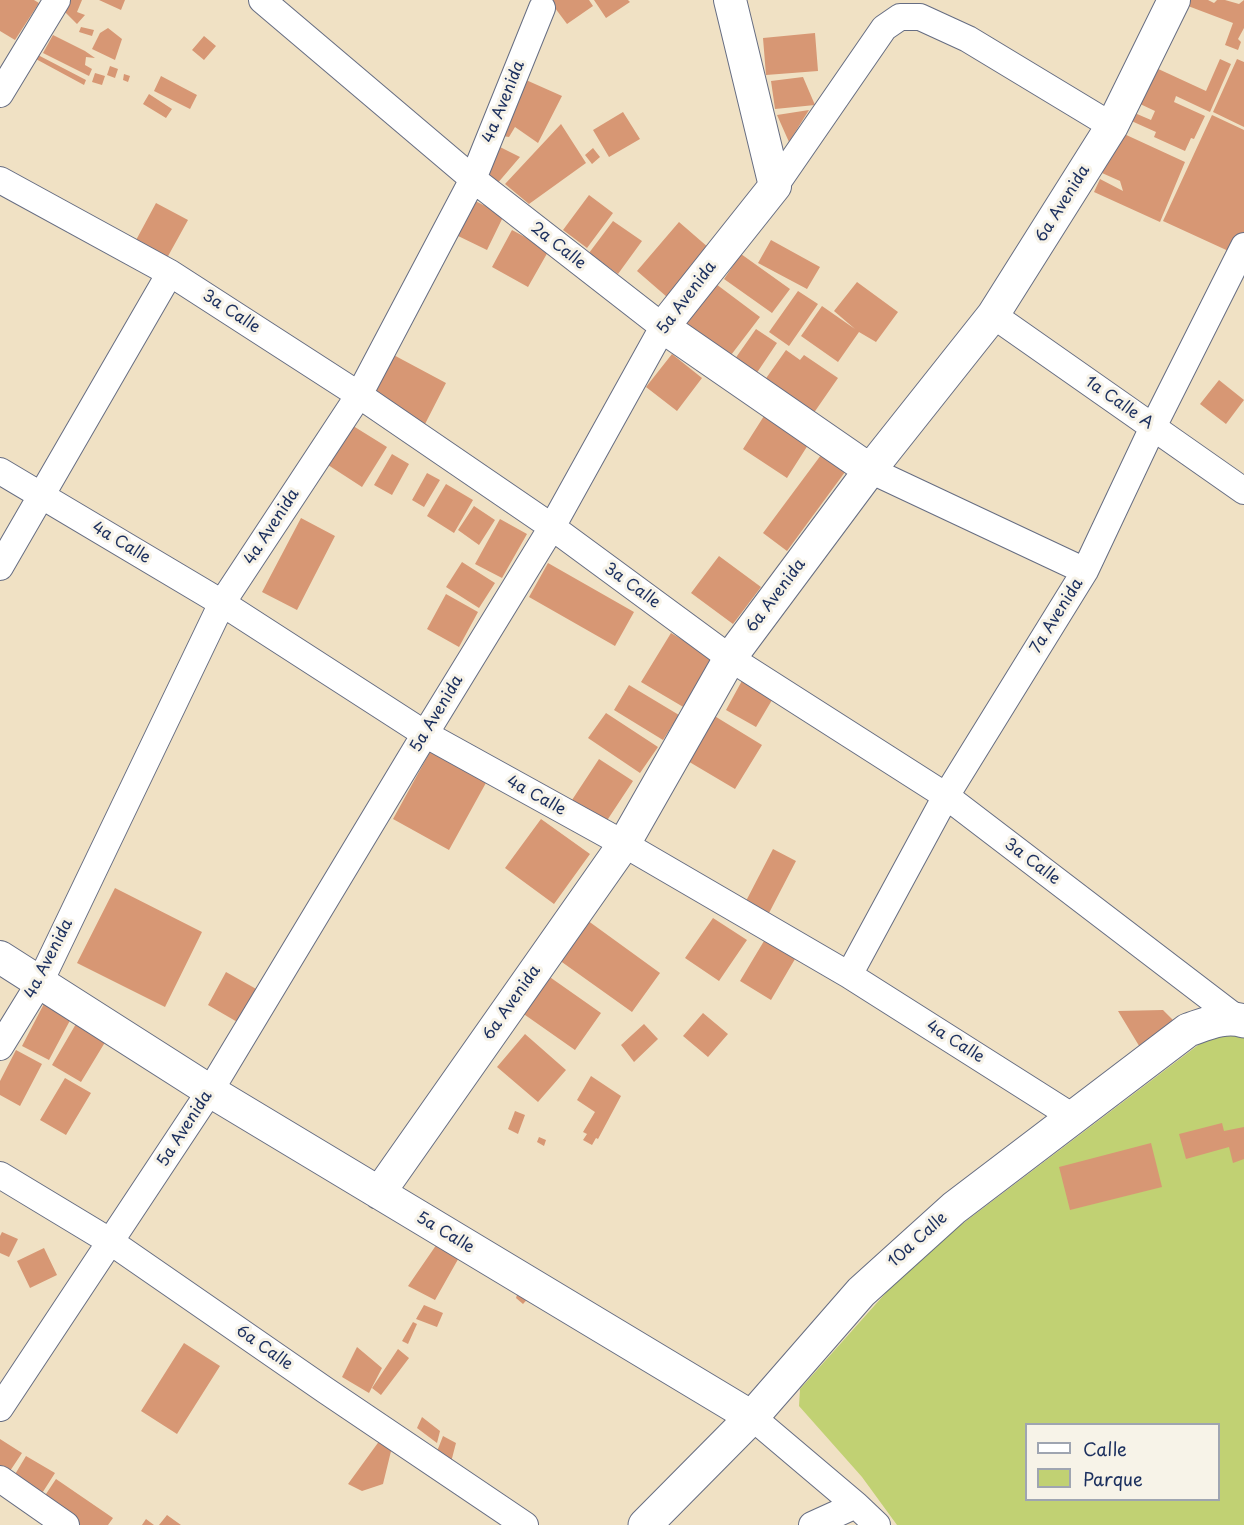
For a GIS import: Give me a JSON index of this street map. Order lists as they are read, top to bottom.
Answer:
{
  "streets": {
    "main road": ["10a Calle"],
    "street": [
      "4a Avenida",
      "6a Avenida",
      "2a Calle",
      "5a Avenida",
      "3a Calle",
      "1a Calle A",
      "4a Calle",
      "7a Avenida",
      "5a Calle",
      "6a Calle"
    ]
  },
  "crossings": [
    ["4a Avenida", "2a Calle"],
    ["4a Avenida", "3a Calle"],
    ["4a Avenida", "4a Calle"],
    ["4a Avenida", "5a Calle"],
    ["6a Avenida", "2a Calle"],
    ["6a Avenida", "5a Avenida"],
    ["6a Avenida", "3a Calle"],
    ["6a Avenida", "1a Calle A"],
    ["6a Avenida", "4a Calle"],
    ["6a Avenida", "5a Calle"],
    ["2a Calle", "5a Avenida"],
    ["5a Avenida", "3a Calle"],
    ["5a Avenida", "4a Calle"],
    ["5a Avenida", "5a Calle"],
    ["5a Avenida", "6a Calle"],
    ["3a Calle", "7a Avenida"],
    ["3a Calle", "10a Calle"],
    ["1a Calle A", "7a Avenida"],
    ["4a Calle", "7a Avenida"],
    ["4a Calle", "10a Calle"],
    ["5a Calle", "10a Calle"]
  ],
  "legend": ["Calle", "Parque"]
}
